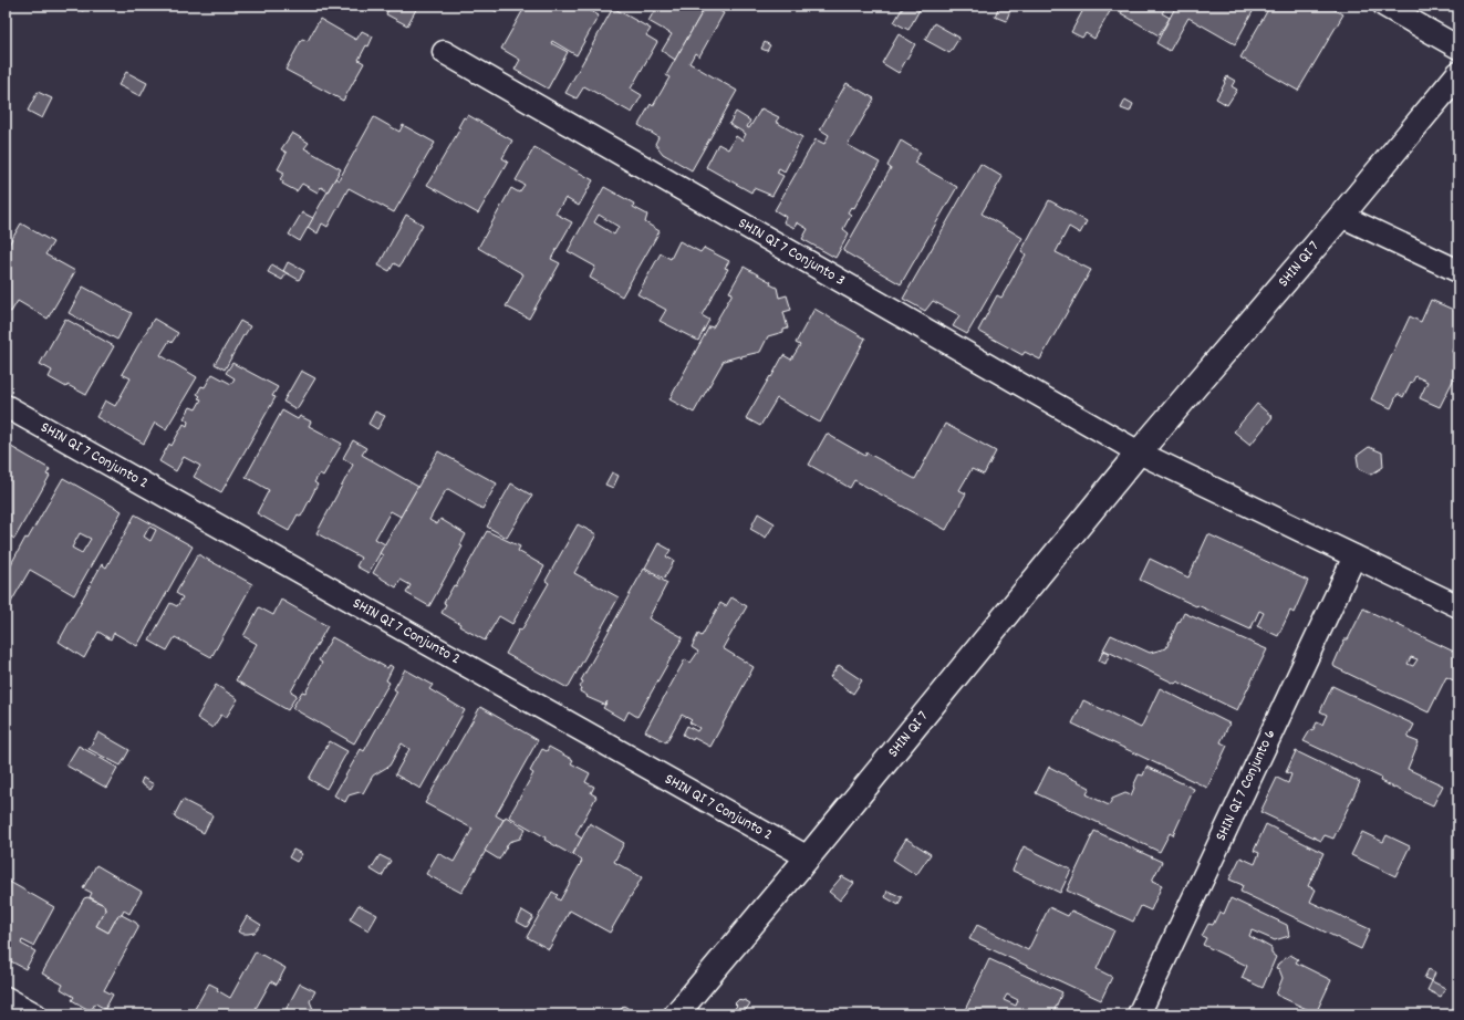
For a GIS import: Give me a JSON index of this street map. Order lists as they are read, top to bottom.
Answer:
{
  "streets": {
    "street": [
      "SHIN QI 7 Conjunto 3",
      "SHIN QI 7",
      "SHIN QI 7 Conjunto 2",
      "SHIN QI 7 Conjunto 6"
    ]
  },
  "crossings": [
    ["SHIN QI 7 Conjunto 3", "SHIN QI 7"],
    ["SHIN QI 7", "SHIN QI 7 Conjunto 2"]
  ]
}
